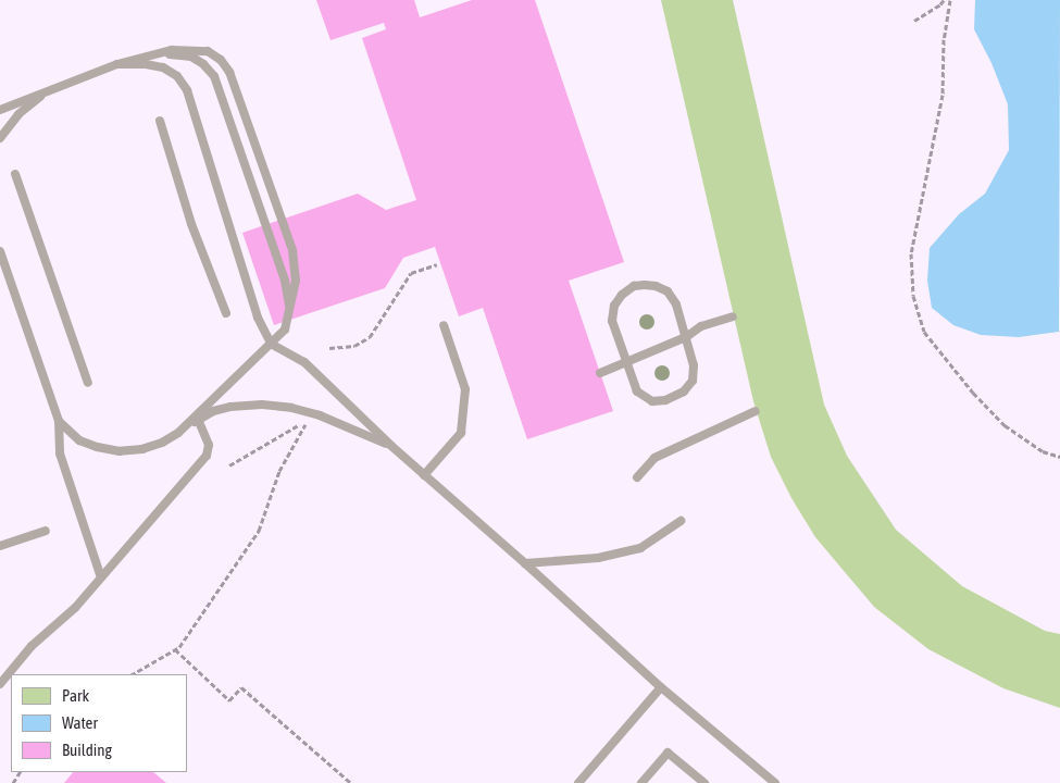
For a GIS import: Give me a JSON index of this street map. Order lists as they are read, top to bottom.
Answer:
{
  "legend": ["Park", "Water", "Building"]
}
